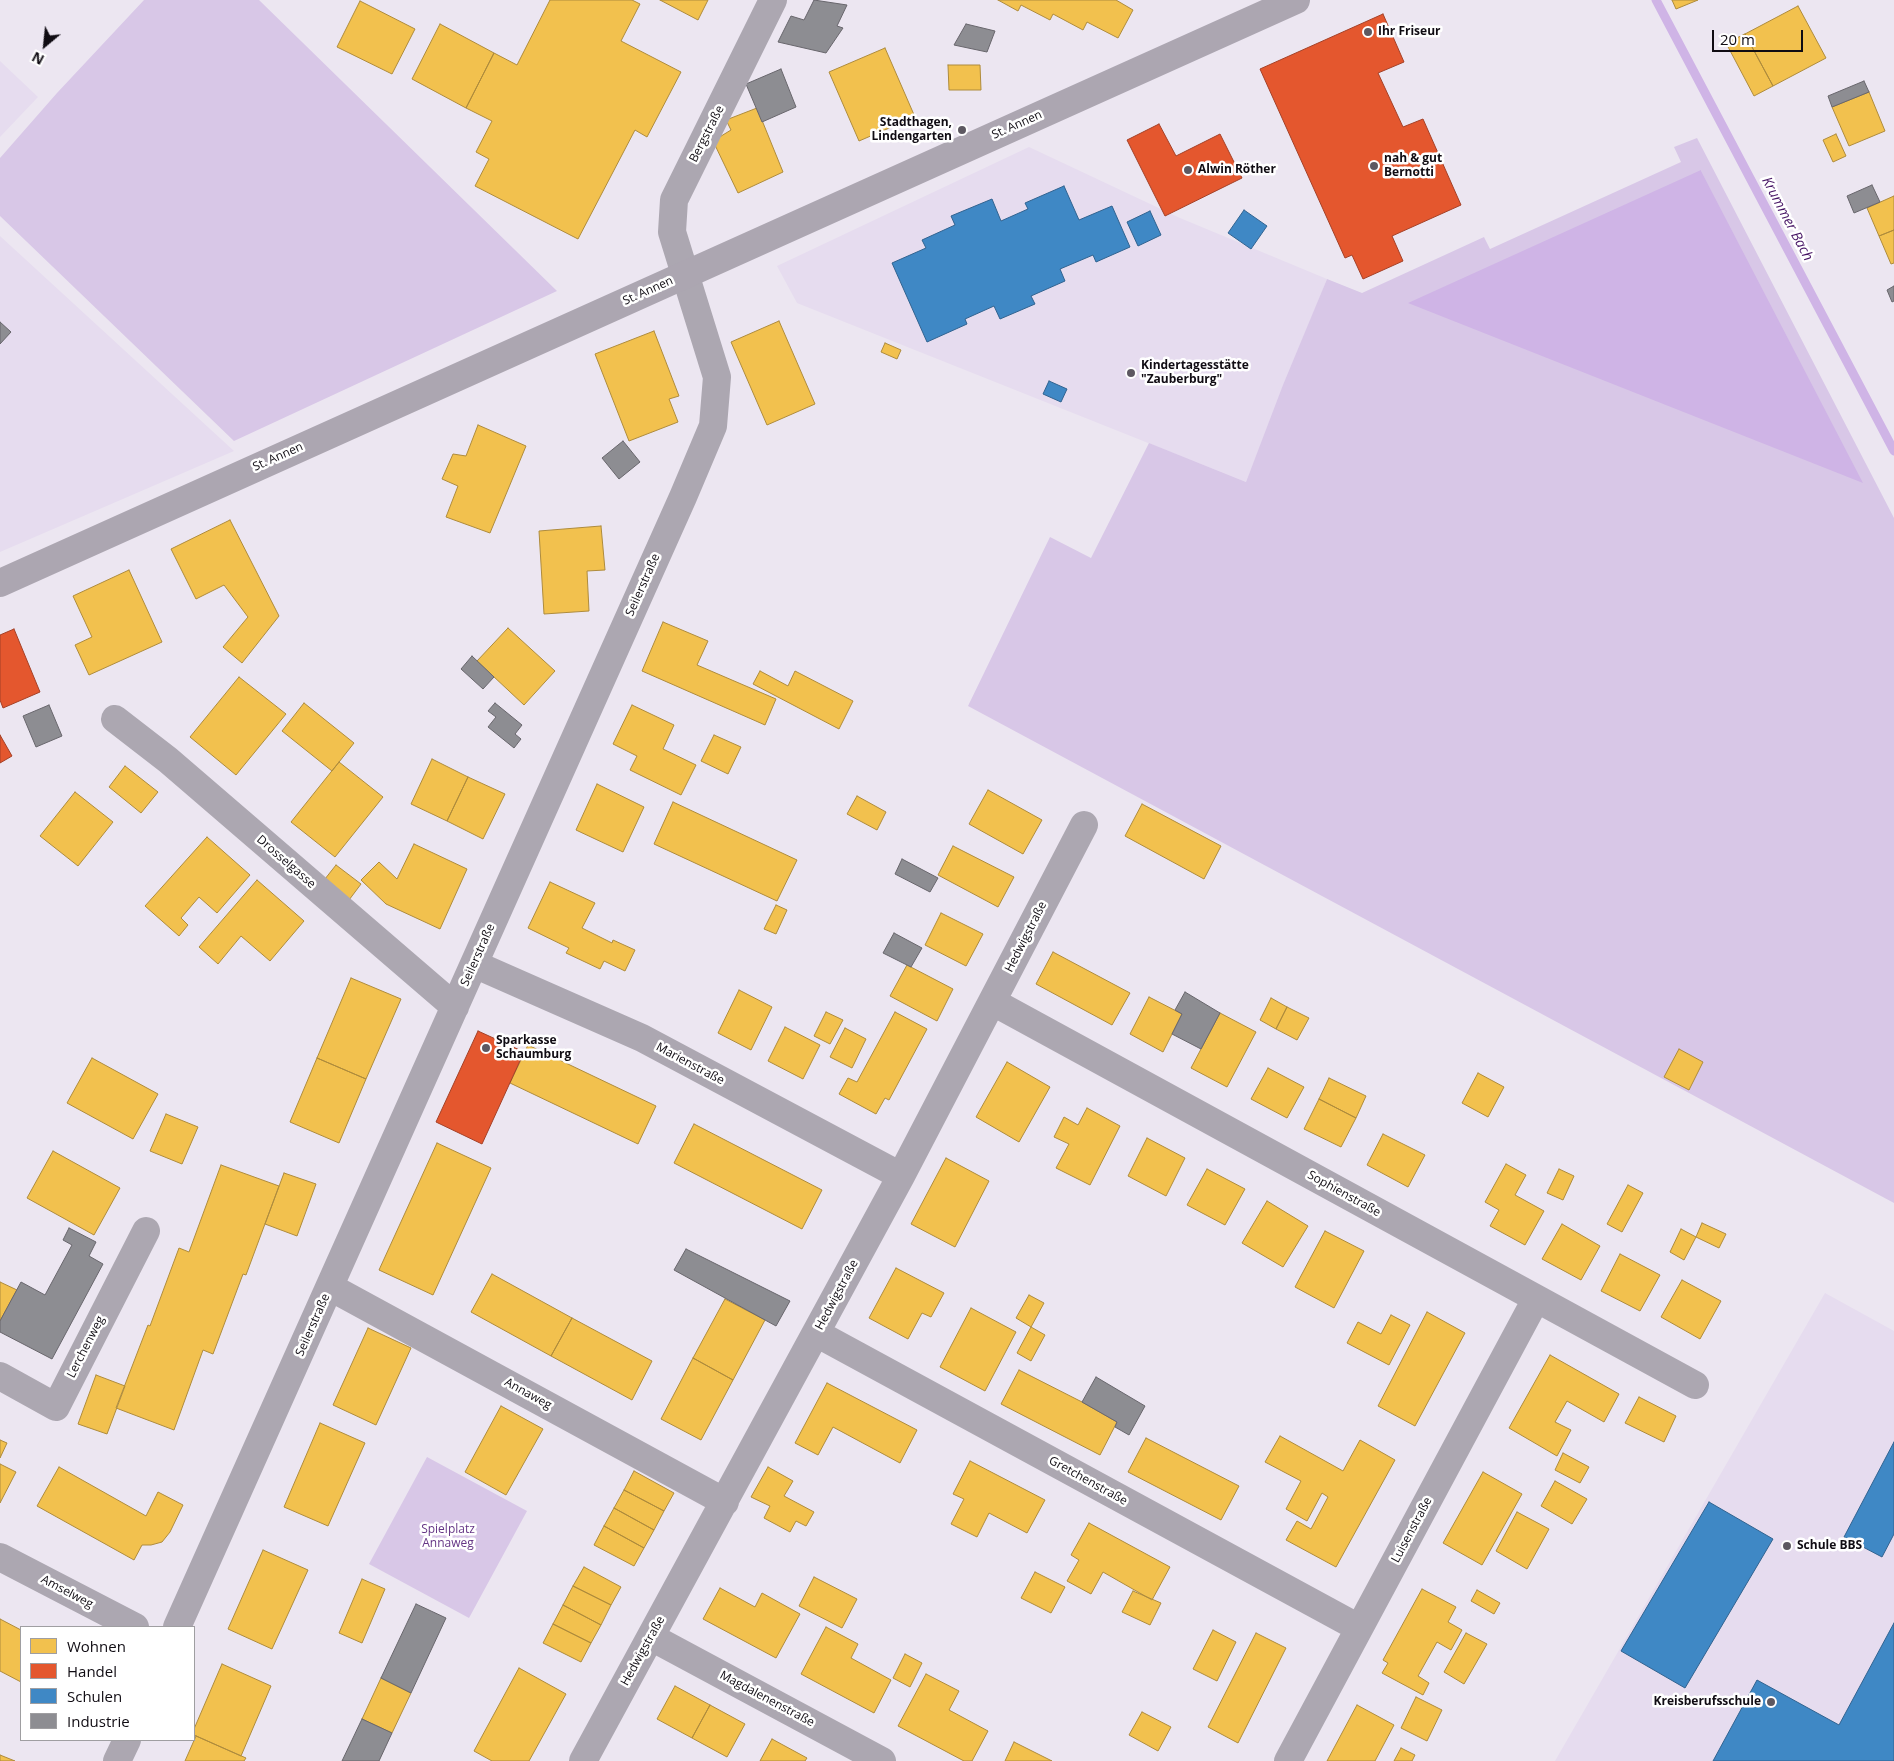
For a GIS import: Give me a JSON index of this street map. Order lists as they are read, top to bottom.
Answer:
{
  "streets": {
    "main road": ["St. Annen"],
    "street": [
      "Bergstraße",
      "Seilerstraße",
      "Drosselgasse",
      "Hedwigstraße",
      "Marienstraße",
      "Sophienstraße",
      "Lerchenweg",
      "Annaweg",
      "Gretchenstraße",
      "Luisenstraße",
      "Amselweg",
      "Magdalenenstraße"
    ]
  },
  "crossings": [
    ["St. Annen", "Bergstraße"],
    ["St. Annen", "Seilerstraße"],
    ["Bergstraße", "Seilerstraße"],
    ["Seilerstraße", "Drosselgasse"],
    ["Seilerstraße", "Marienstraße"],
    ["Seilerstraße", "Annaweg"],
    ["Hedwigstraße", "Marienstraße"],
    ["Hedwigstraße", "Sophienstraße"],
    ["Hedwigstraße", "Annaweg"],
    ["Hedwigstraße", "Gretchenstraße"],
    ["Hedwigstraße", "Magdalenenstraße"],
    ["Sophienstraße", "Luisenstraße"],
    ["Gretchenstraße", "Luisenstraße"]
  ],
  "water": ["Krummer Bach"],
  "parks": ["Spielplatz Annaweg"],
  "places": [
    "Ihr Friseur",
    "Stadthagen, Lindengarten",
    "nah & gut Bernotti",
    "Alwin Röther",
    "Kindertagesstätte \"Zauberburg\"",
    "Sparkasse Schaumburg",
    "Schule BBS",
    "Kreisberufsschule"
  ],
  "legend": [
    "Wohnen",
    "Handel",
    "Schulen",
    "Industrie"
  ],
  "scale_bar": "20 m",
  "north": "bottom left"
}
